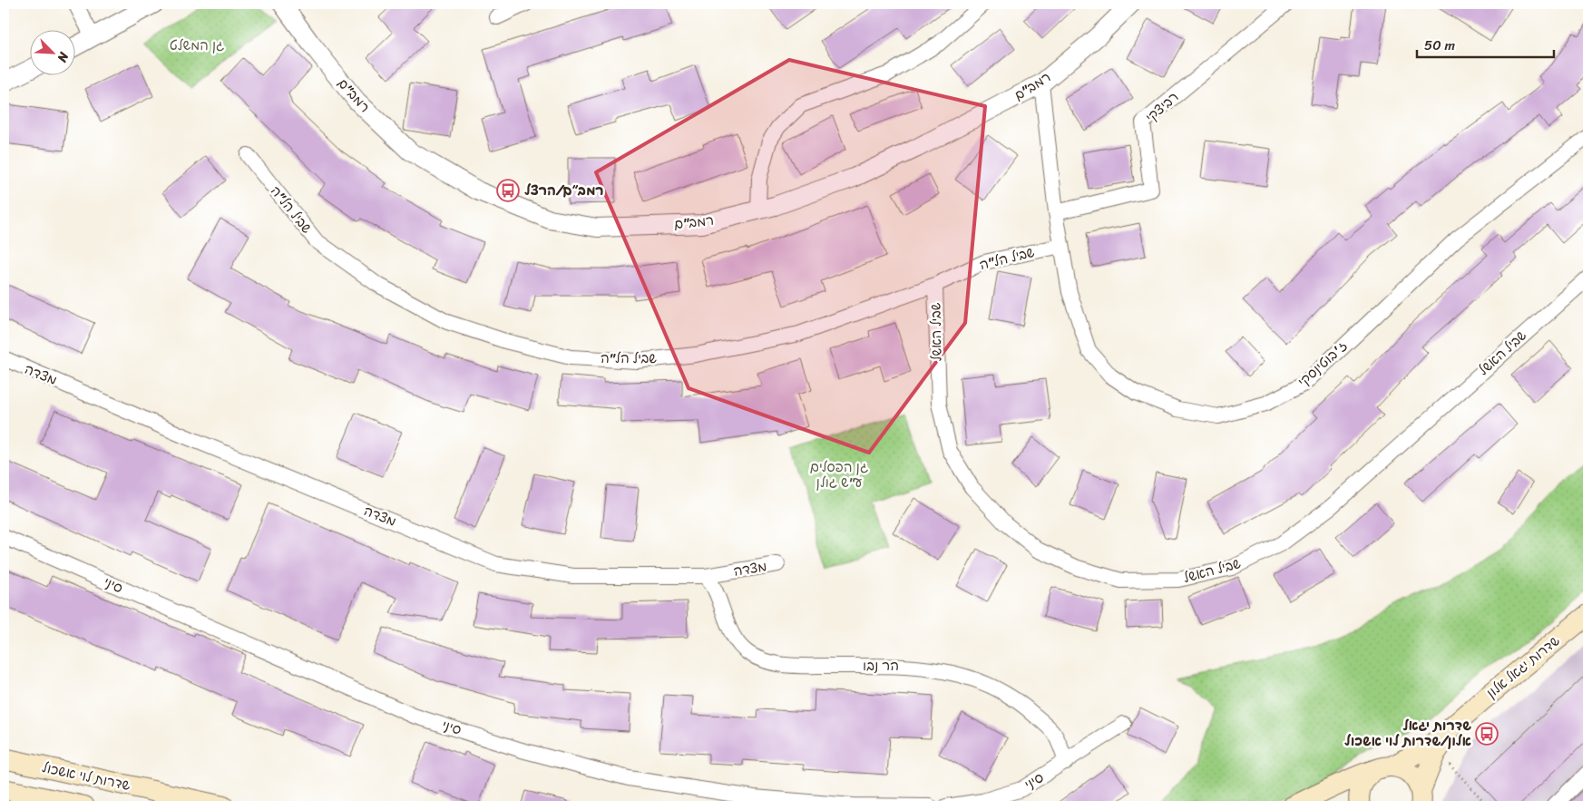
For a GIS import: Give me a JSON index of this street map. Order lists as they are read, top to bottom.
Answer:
{
  "streets": {
    "main road": ["שדרות יגאל אלון", "שדרות לוי אשכול"],
    "street": [
      "רמב\"ם",
      "רביצקי",
      "שביל הל\"ה",
      "שביל האשל",
      "ז'בוטינסקי",
      "מצדה",
      "סיני",
      "הר נבו"
    ]
  },
  "crossings": [
    ["רמב\"ם", "ז'בוטינסקי"],
    ["רביצקי", "ז'בוטינסקי"],
    ["שביל הל\"ה", "שביל האשל"],
    ["שביל הל\"ה", "ז'בוטינסקי"],
    ["מצדה", "הר נבו"],
    ["סיני", "הר נבו"]
  ],
  "parks": ["גן המשלט", "גן הפסלים ע\"ש גולן"],
  "places": {
    "bus stop": ["רמב״ם/הרצל", "שדרות יגאל אלון/שדרות לוי אשכול"]
  },
  "scale_bar": "50 m",
  "north": "bottom right"
}
